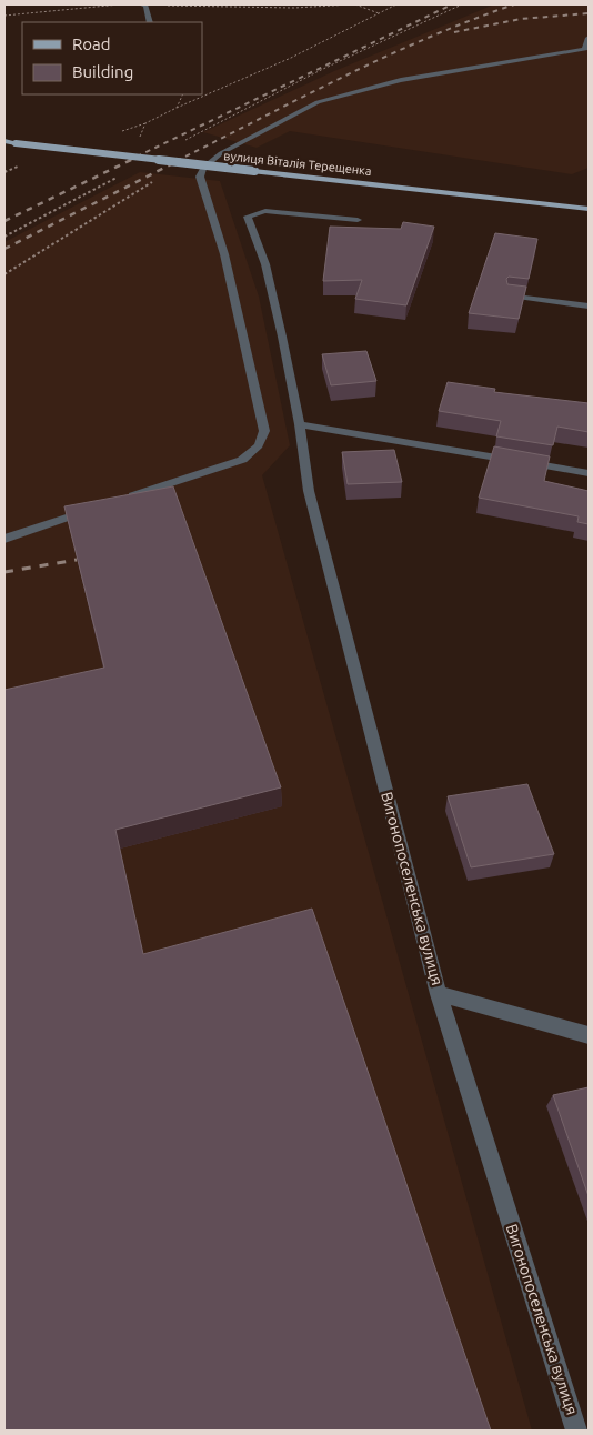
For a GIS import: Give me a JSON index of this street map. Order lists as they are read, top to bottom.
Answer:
{
  "streets": {
    "main road": ["вулиця Віталія Терещенка"],
    "street": ["Вигонопоселенська вулиця"]
  },
  "legend": ["Road", "Building"]
}
